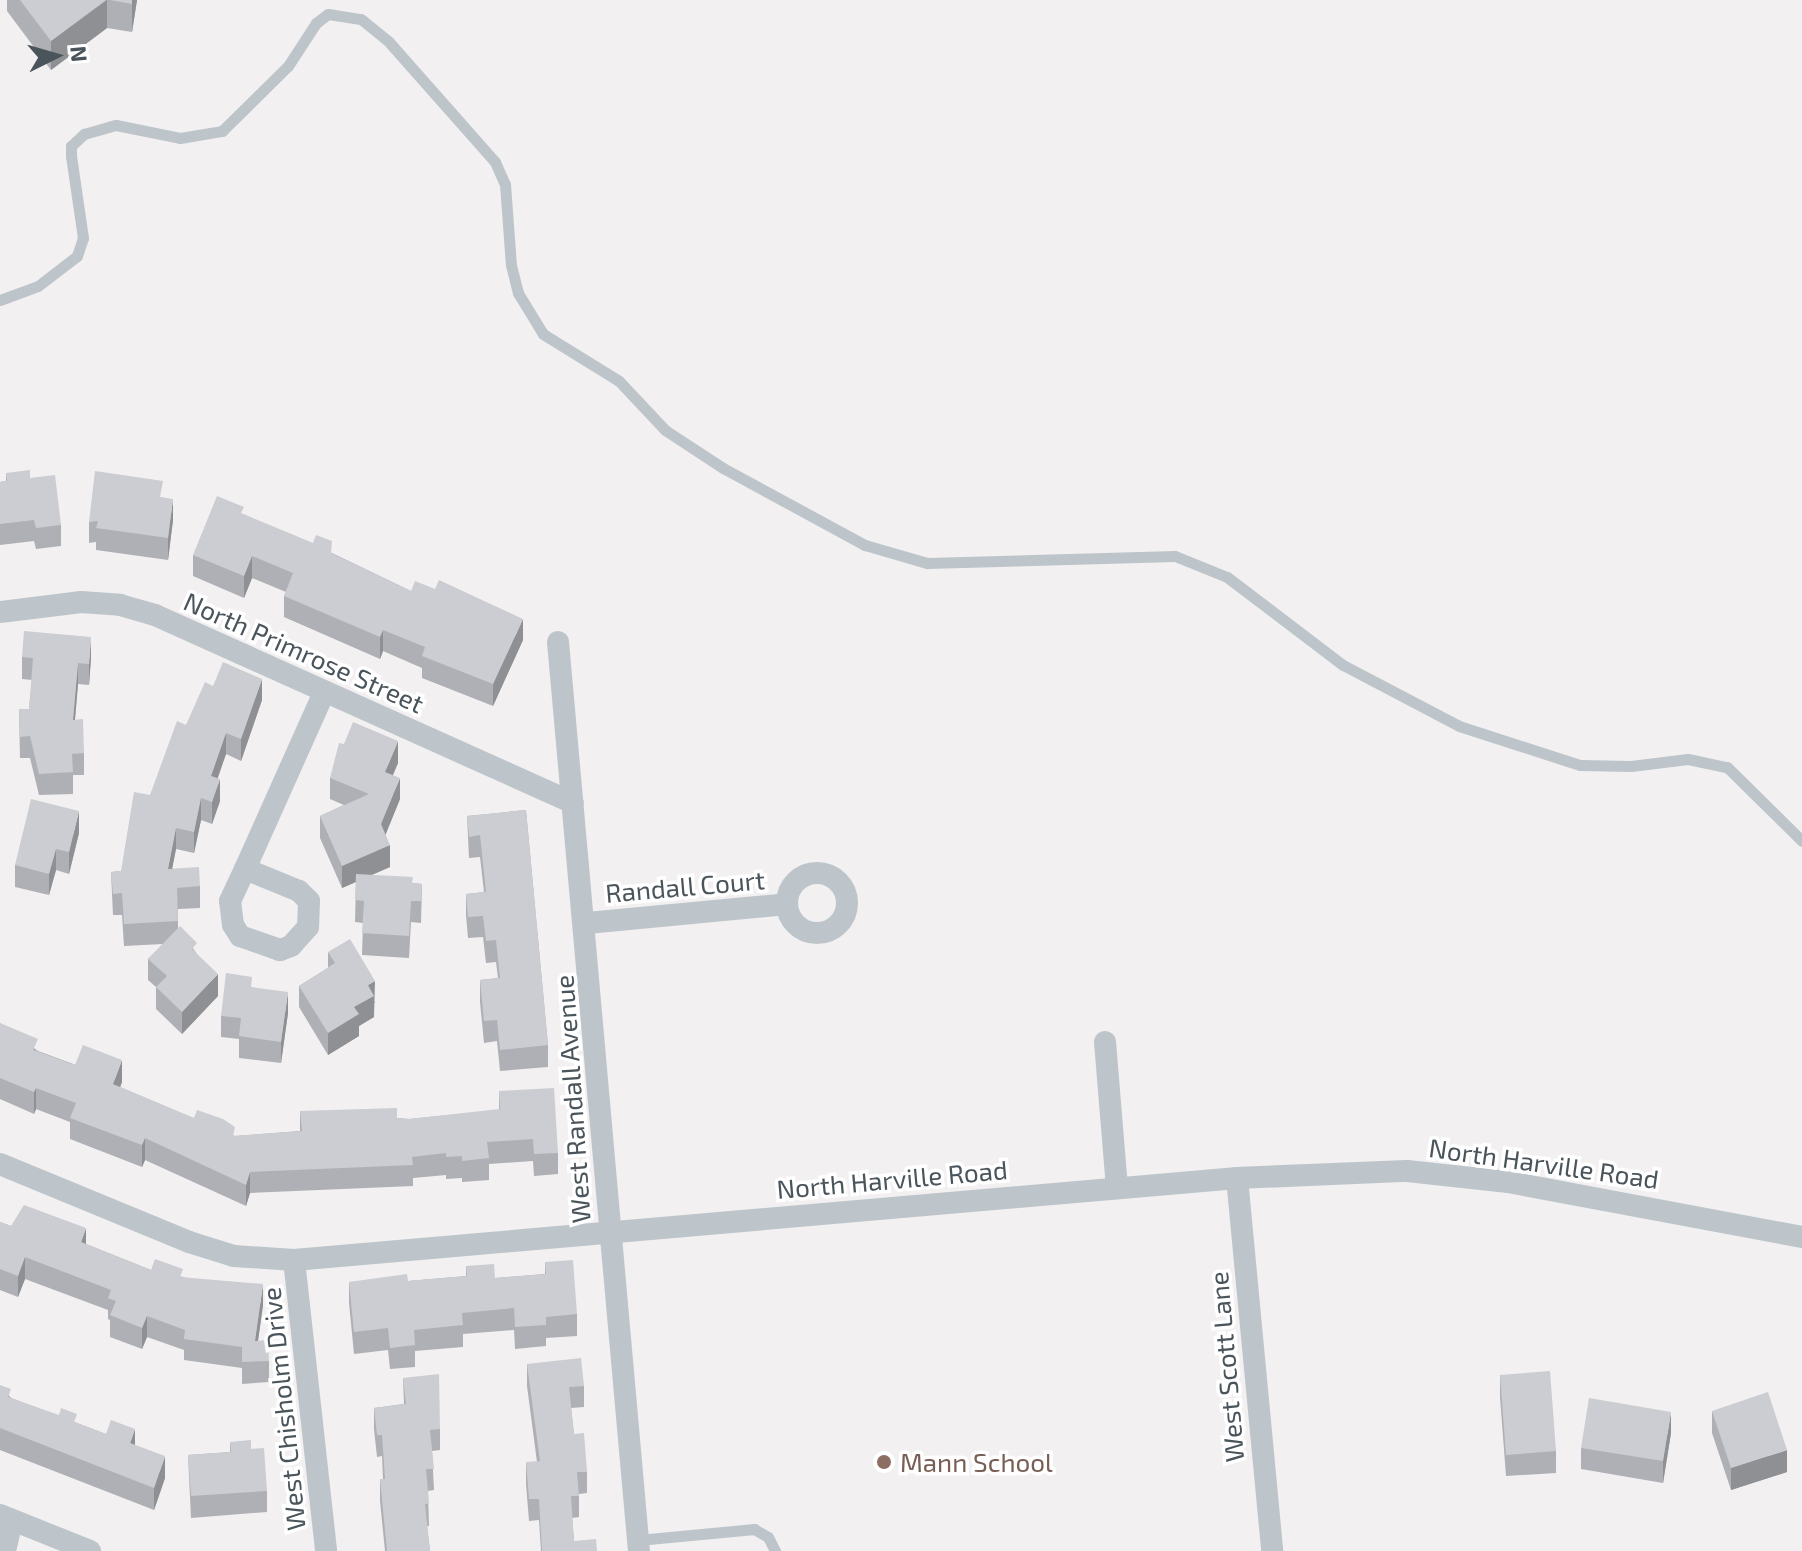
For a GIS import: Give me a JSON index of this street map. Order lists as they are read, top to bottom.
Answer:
{
  "streets": {
    "street": [
      "North Primrose Street",
      "Randall Court",
      "West Randall Avenue",
      "North Harville Road",
      "West Scott Lane",
      "West Chisholm Drive"
    ]
  },
  "crossings": [
    ["North Primrose Street", "West Randall Avenue"],
    ["Randall Court", "West Randall Avenue"],
    ["West Randall Avenue", "North Harville Road"],
    ["North Harville Road", "West Scott Lane"],
    ["North Harville Road", "West Chisholm Drive"]
  ],
  "places": ["Mann School"],
  "north": "right"
}
